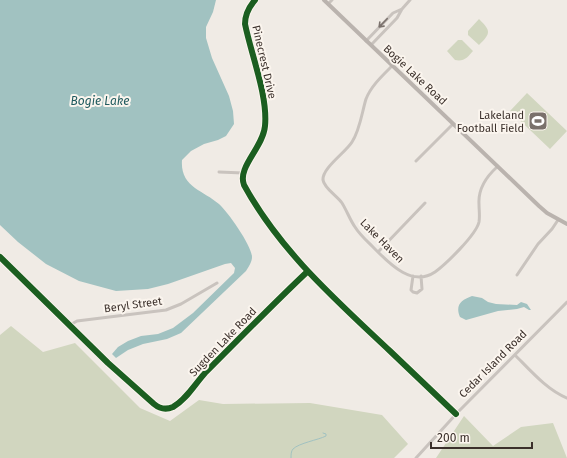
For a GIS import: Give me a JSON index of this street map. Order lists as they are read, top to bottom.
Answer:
{
  "streets": {
    "main road": ["Bogie Lake Road"],
    "street": [
      "Pinecrest Drive",
      "Lake Haven",
      "Beryl Street",
      "Sugden Lake Road",
      "Cedar Island Road"
    ]
  },
  "crossings": [
    ["Bogie Lake Road", "Lake Haven"],
    ["Beryl Street", "Sugden Lake Road"]
  ],
  "water": ["Bogie Lake"],
  "places": {
    "sports": ["Lakeland Football Field"]
  },
  "scale_bar": "200 m"
}
